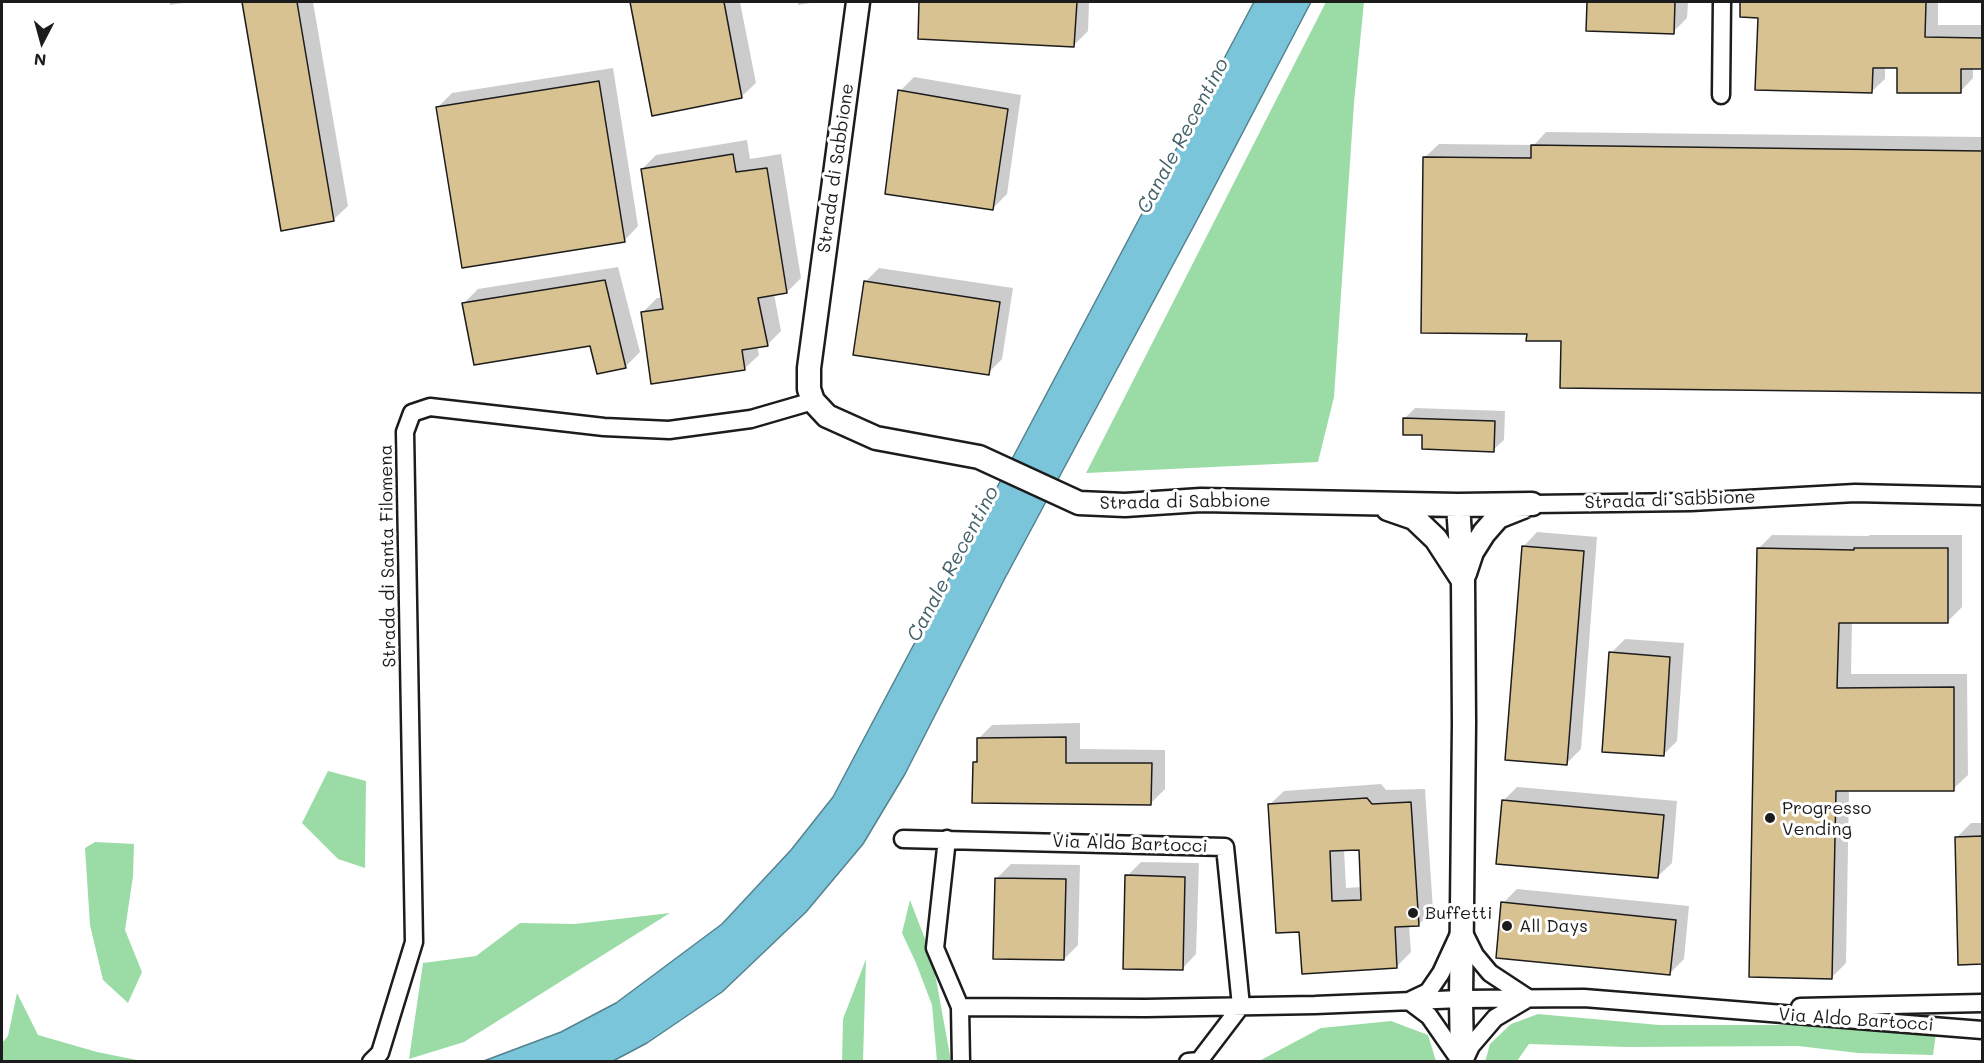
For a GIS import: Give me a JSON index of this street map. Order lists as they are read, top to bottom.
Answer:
{
  "streets": {
    "main road": ["Strada di Sabbione"],
    "street": ["Strada di Santa Filomena", "Via Aldo Bartocci"]
  },
  "crossings": [
    ["Strada di Sabbione", "Strada di Santa Filomena"]
  ],
  "water": ["Canale Recentino"],
  "places": ["Progresso Vending", "Buffetti", "All Days"],
  "north": "bottom"
}
